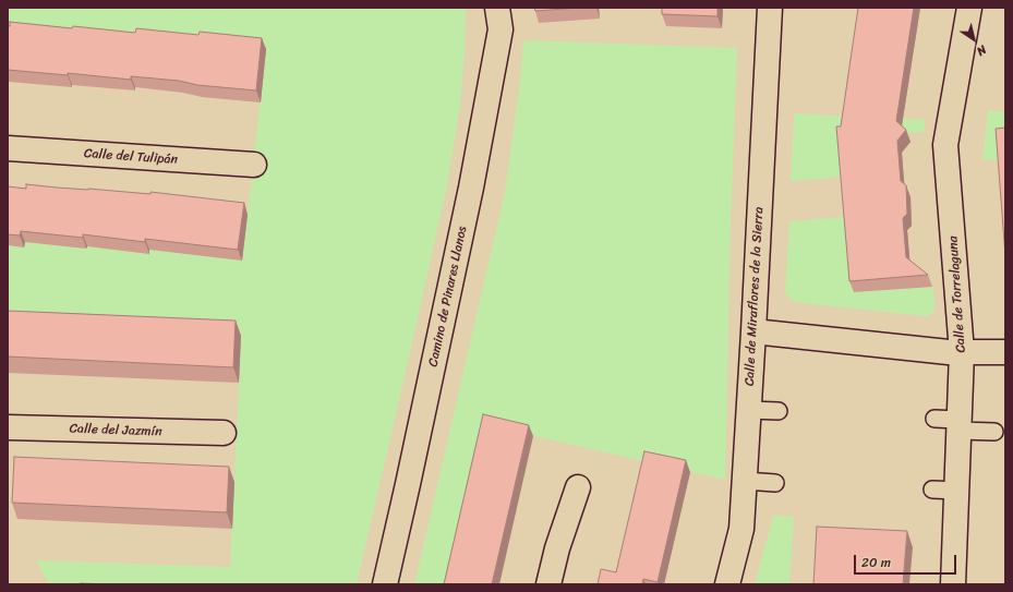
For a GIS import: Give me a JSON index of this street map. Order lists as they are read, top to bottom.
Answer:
{
  "streets": {
    "street": [
      "Calle del Tulipán",
      "Calle de Torrelaguna",
      "Camino de Pinares Llanos",
      "Calle de Miraflores de la Sierra",
      "Calle del Jazmín"
    ]
  },
  "scale_bar": "20 m",
  "north": "bottom right"
}
